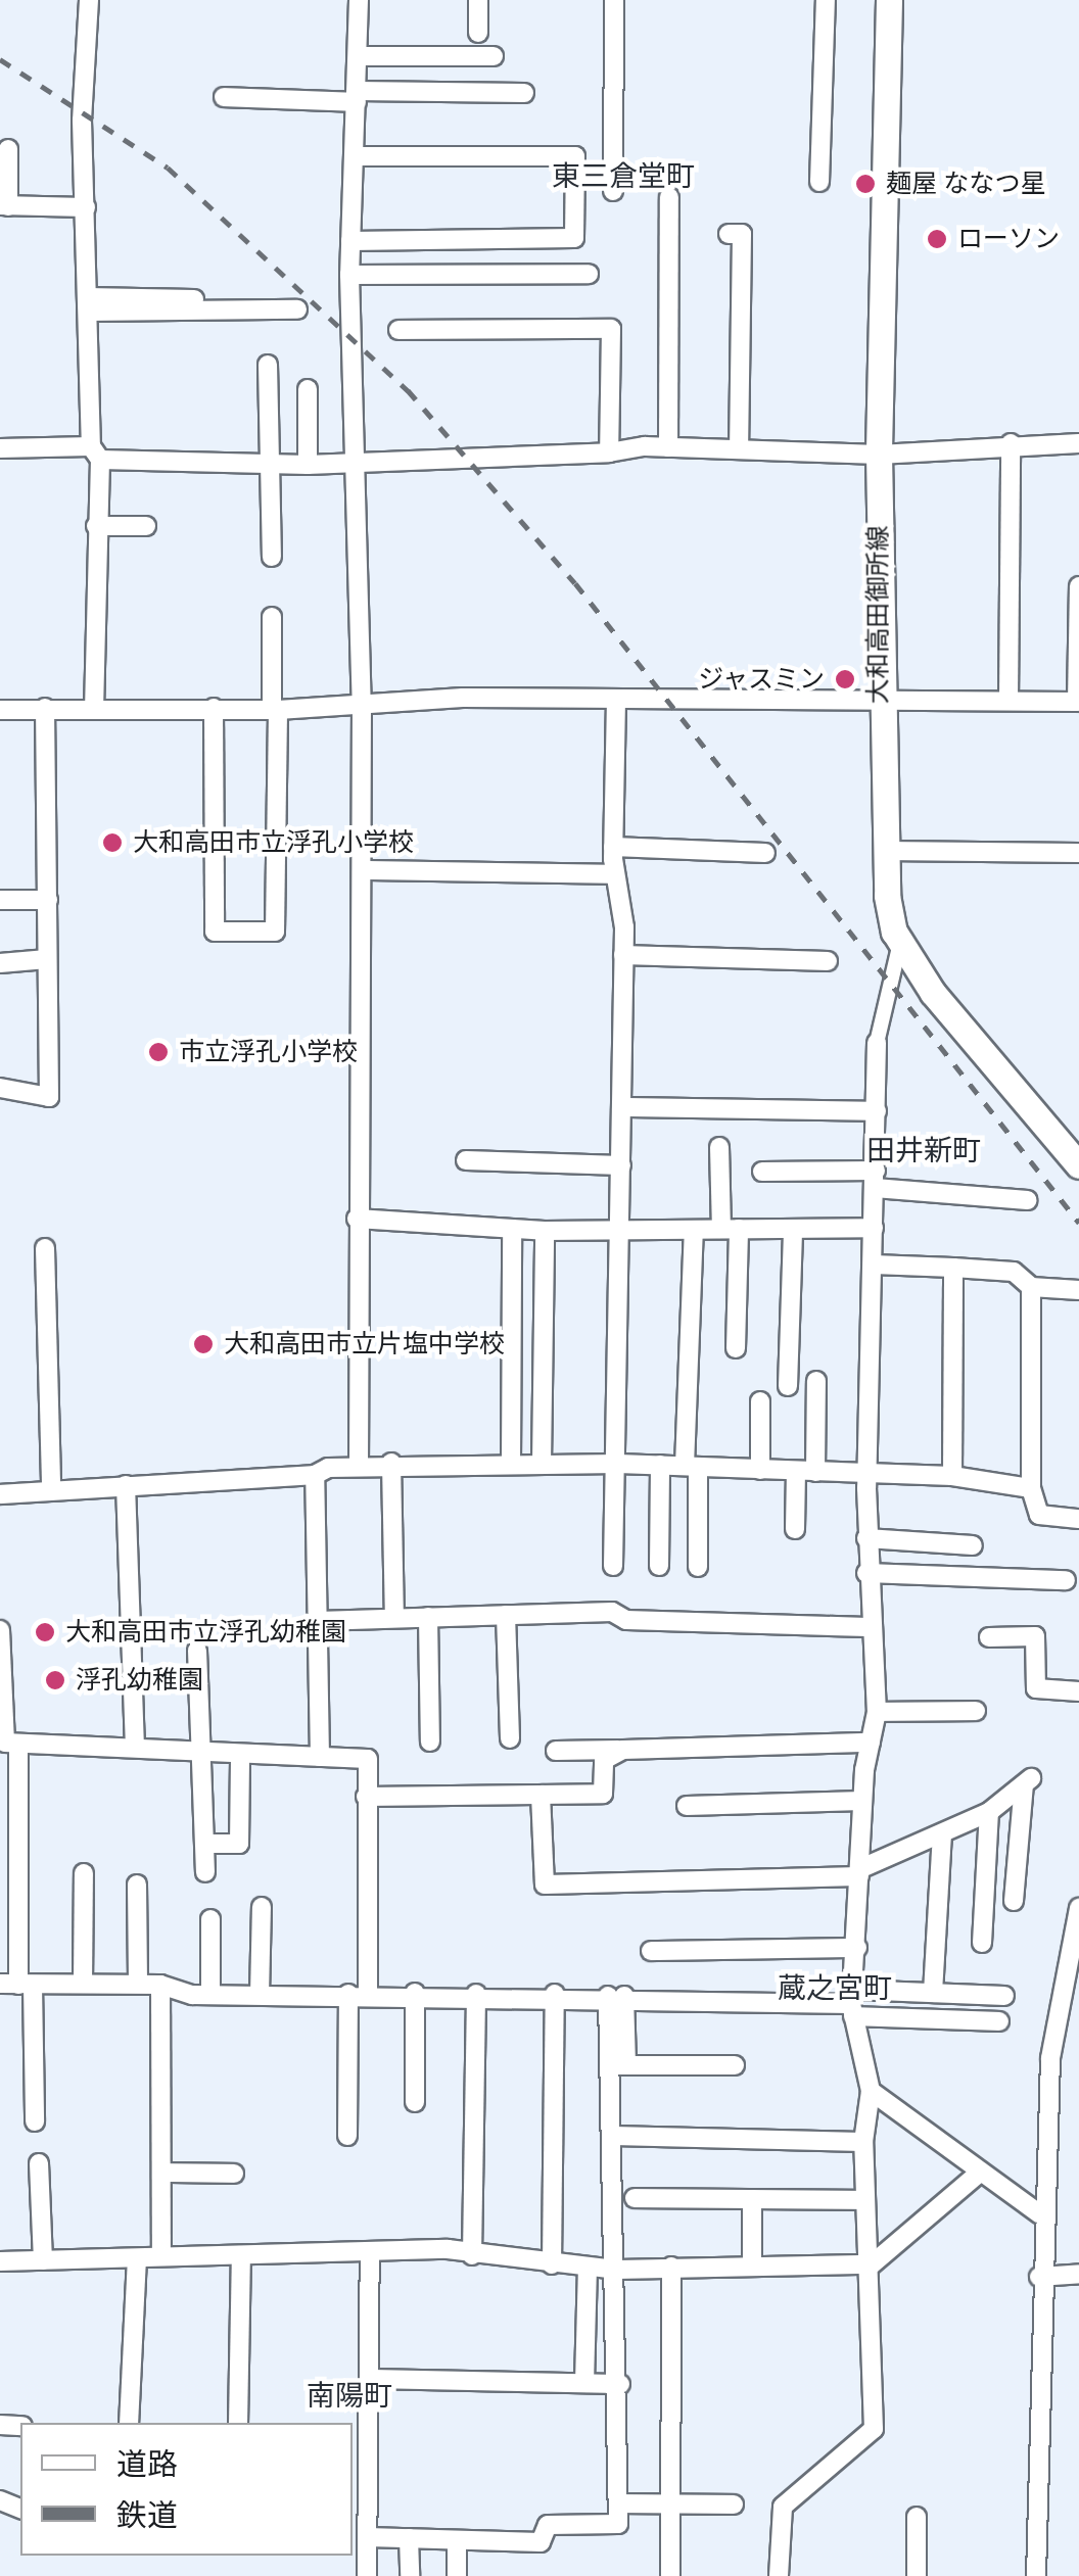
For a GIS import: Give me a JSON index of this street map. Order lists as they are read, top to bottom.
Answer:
{
  "streets": {
    "main road": ["大和高田御所線"]
  },
  "districts": [
    "東三倉堂町",
    "田井新町",
    "蔵之宮町",
    "南陽町"
  ],
  "places": [
    "麺屋 ななつ星",
    "ローソン",
    "ジャスミン",
    "大和高田市立浮孔小学校",
    "市立浮孔小学校",
    "大和高田市立片塩中学校",
    "大和高田市立浮孔幼稚園",
    "浮孔幼稚園"
  ],
  "legend": ["道路", "鉄道"]
}
